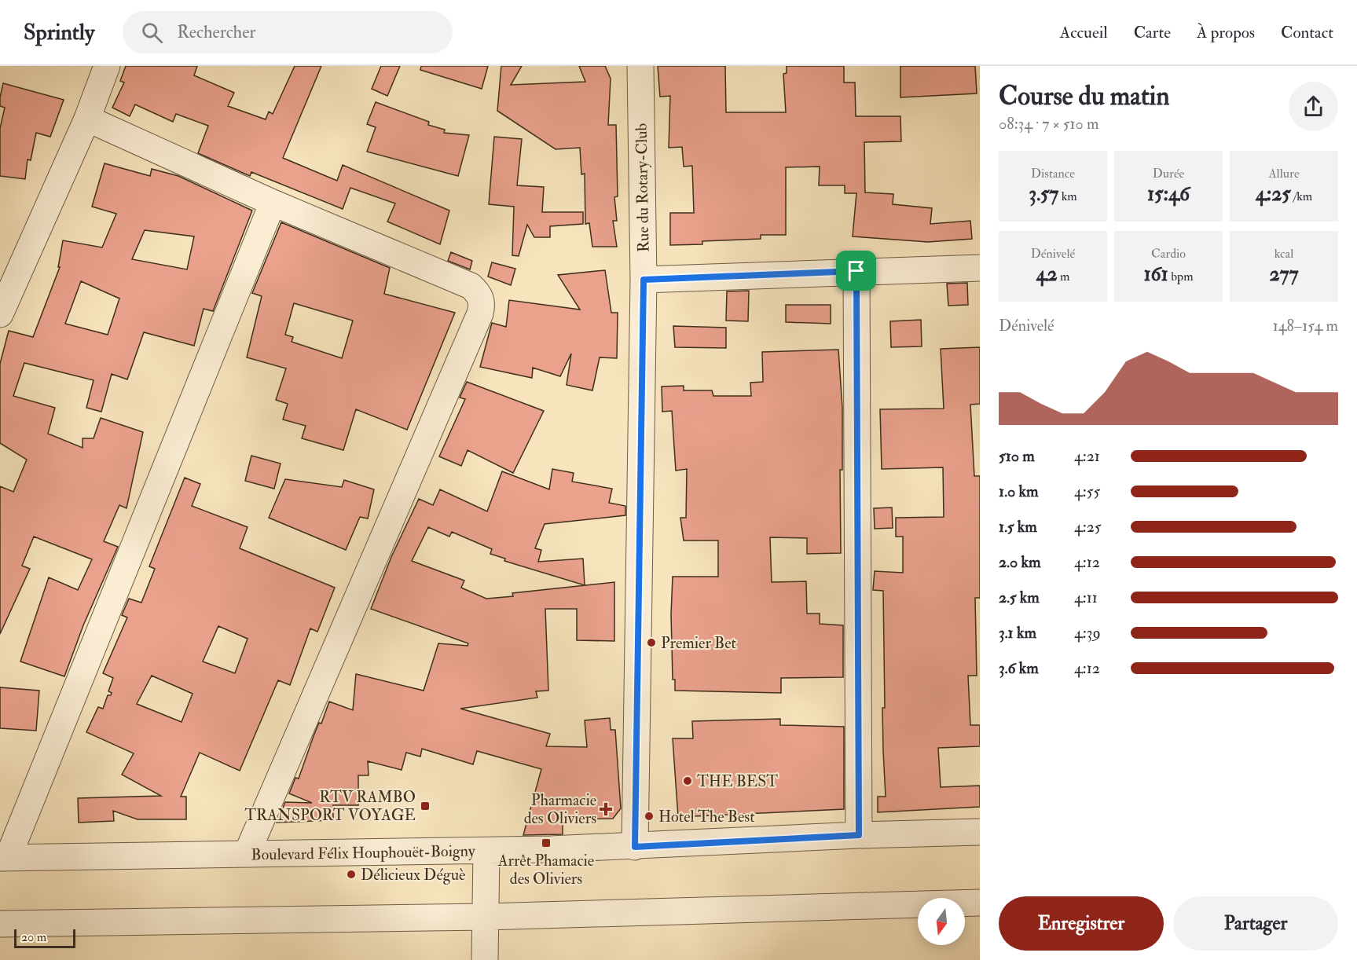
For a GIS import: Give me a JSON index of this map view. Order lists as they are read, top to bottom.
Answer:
{
  "streets": {
    "street": ["Rue du Rotary-Club", "Boulevard Félix Houphouët-Boigny"]
  },
  "crossings": [
    ["Rue du Rotary-Club", "Boulevard Félix Houphouët-Boigny"]
  ],
  "places": {
    "other": [
      "Premier Bet",
      "THE BEST",
      "Hotel The Best",
      "Délicieux Déguè"
    ],
    "transit": ["RTV RAMBO TRANSPORT VOYAGE", "Arrêt Phamacie des Oliviers"],
    "health": ["Pharmacie des Oliviers"]
  },
  "scale_bar": "20 m",
  "north": "bottom",
  "page": {
    "header": "Sprintly",
    "search": "Rechercher",
    "nav": [
      "Accueil",
      "Carte",
      "À propos",
      "Contact"
    ],
    "heading": ["Course du matin", "08:34 · 7 × 510 m"],
    "stats": [
      ["Distance", "3.57 km"],
      ["Durée", "15:46"],
      ["Allure", "4:25 /km"],
      ["Dénivelé", "42 m"],
      ["Cardio", "161 bpm"],
      ["kcal", "277"]
    ],
    "chart": ["Dénivelé", "148–154 m"],
    "list": [
      {
        "name": "510 m",
        "note": "4:21"
      },
      {
        "name": "1.0 km",
        "note": "4:55"
      },
      {
        "name": "1.5 km",
        "note": "4:25"
      },
      {
        "name": "2.0 km",
        "note": "4:12"
      },
      {
        "name": "2.5 km",
        "note": "4:11"
      },
      {
        "name": "3.1 km",
        "note": "4:39"
      },
      {
        "name": "3.6 km",
        "note": "4:12"
      }
    ],
    "buttons": ["Enregistrer", "Partager"],
    "scale": "20 m"
  }
}
